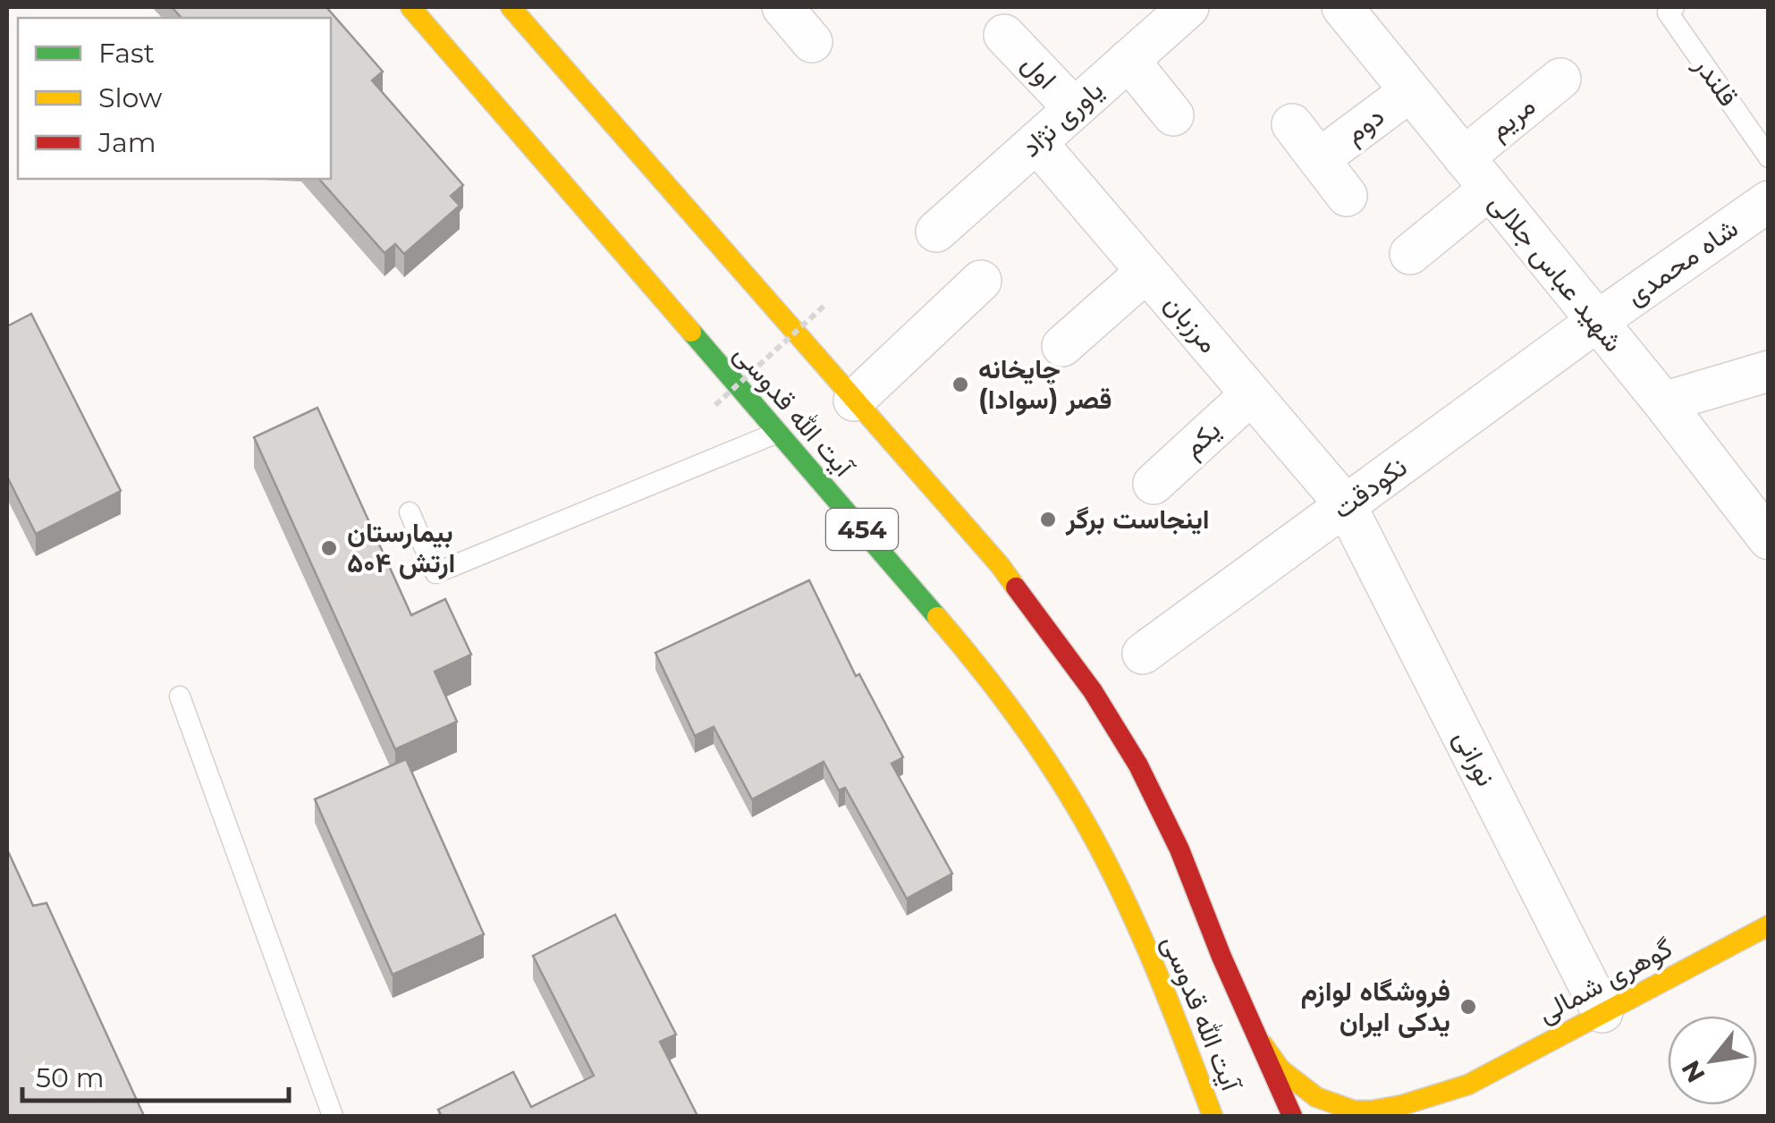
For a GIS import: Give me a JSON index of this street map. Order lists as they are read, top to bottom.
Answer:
{
  "streets": {
    "main road": ["آیت الله قدوسی", "454", "گوهری شمالی"],
    "street": [
      "اول",
      "مریم",
      "یاوری نژاد",
      "دوم",
      "شاه محمدی",
      "شهید عباس جلالی",
      "مرزبان",
      "یکم",
      "نکودقت",
      "نورانی"
    ],
    "lane": ["قلندر"]
  },
  "crossings": [
    ["اول", "یاوری نژاد"],
    ["مریم", "شهید عباس جلالی"],
    ["یاوری نژاد", "مرزبان"],
    ["دوم", "شهید عباس جلالی"],
    ["شاه محمدی", "شهید عباس جلالی"],
    ["شاه محمدی", "نکودقت"],
    ["شهید عباس جلالی", "نکودقت"],
    ["مرزبان", "یکم"],
    ["مرزبان", "نکودقت"],
    ["مرزبان", "نورانی"],
    ["نکودقت", "نورانی"],
    ["454", "گوهری شمالی"],
    ["نورانی", "گوهری شمالی"]
  ],
  "places": [
    "چایخانه قصر (سوادا)",
    "اینجاست برگر",
    "بیمارستان ۵۰۴ ارتش",
    "فروشگاه لوازم یدکی ایران"
  ],
  "legend": ["Fast", "Slow", "Jam"],
  "scale_bar": "50 m",
  "north": "bottom left"
}
